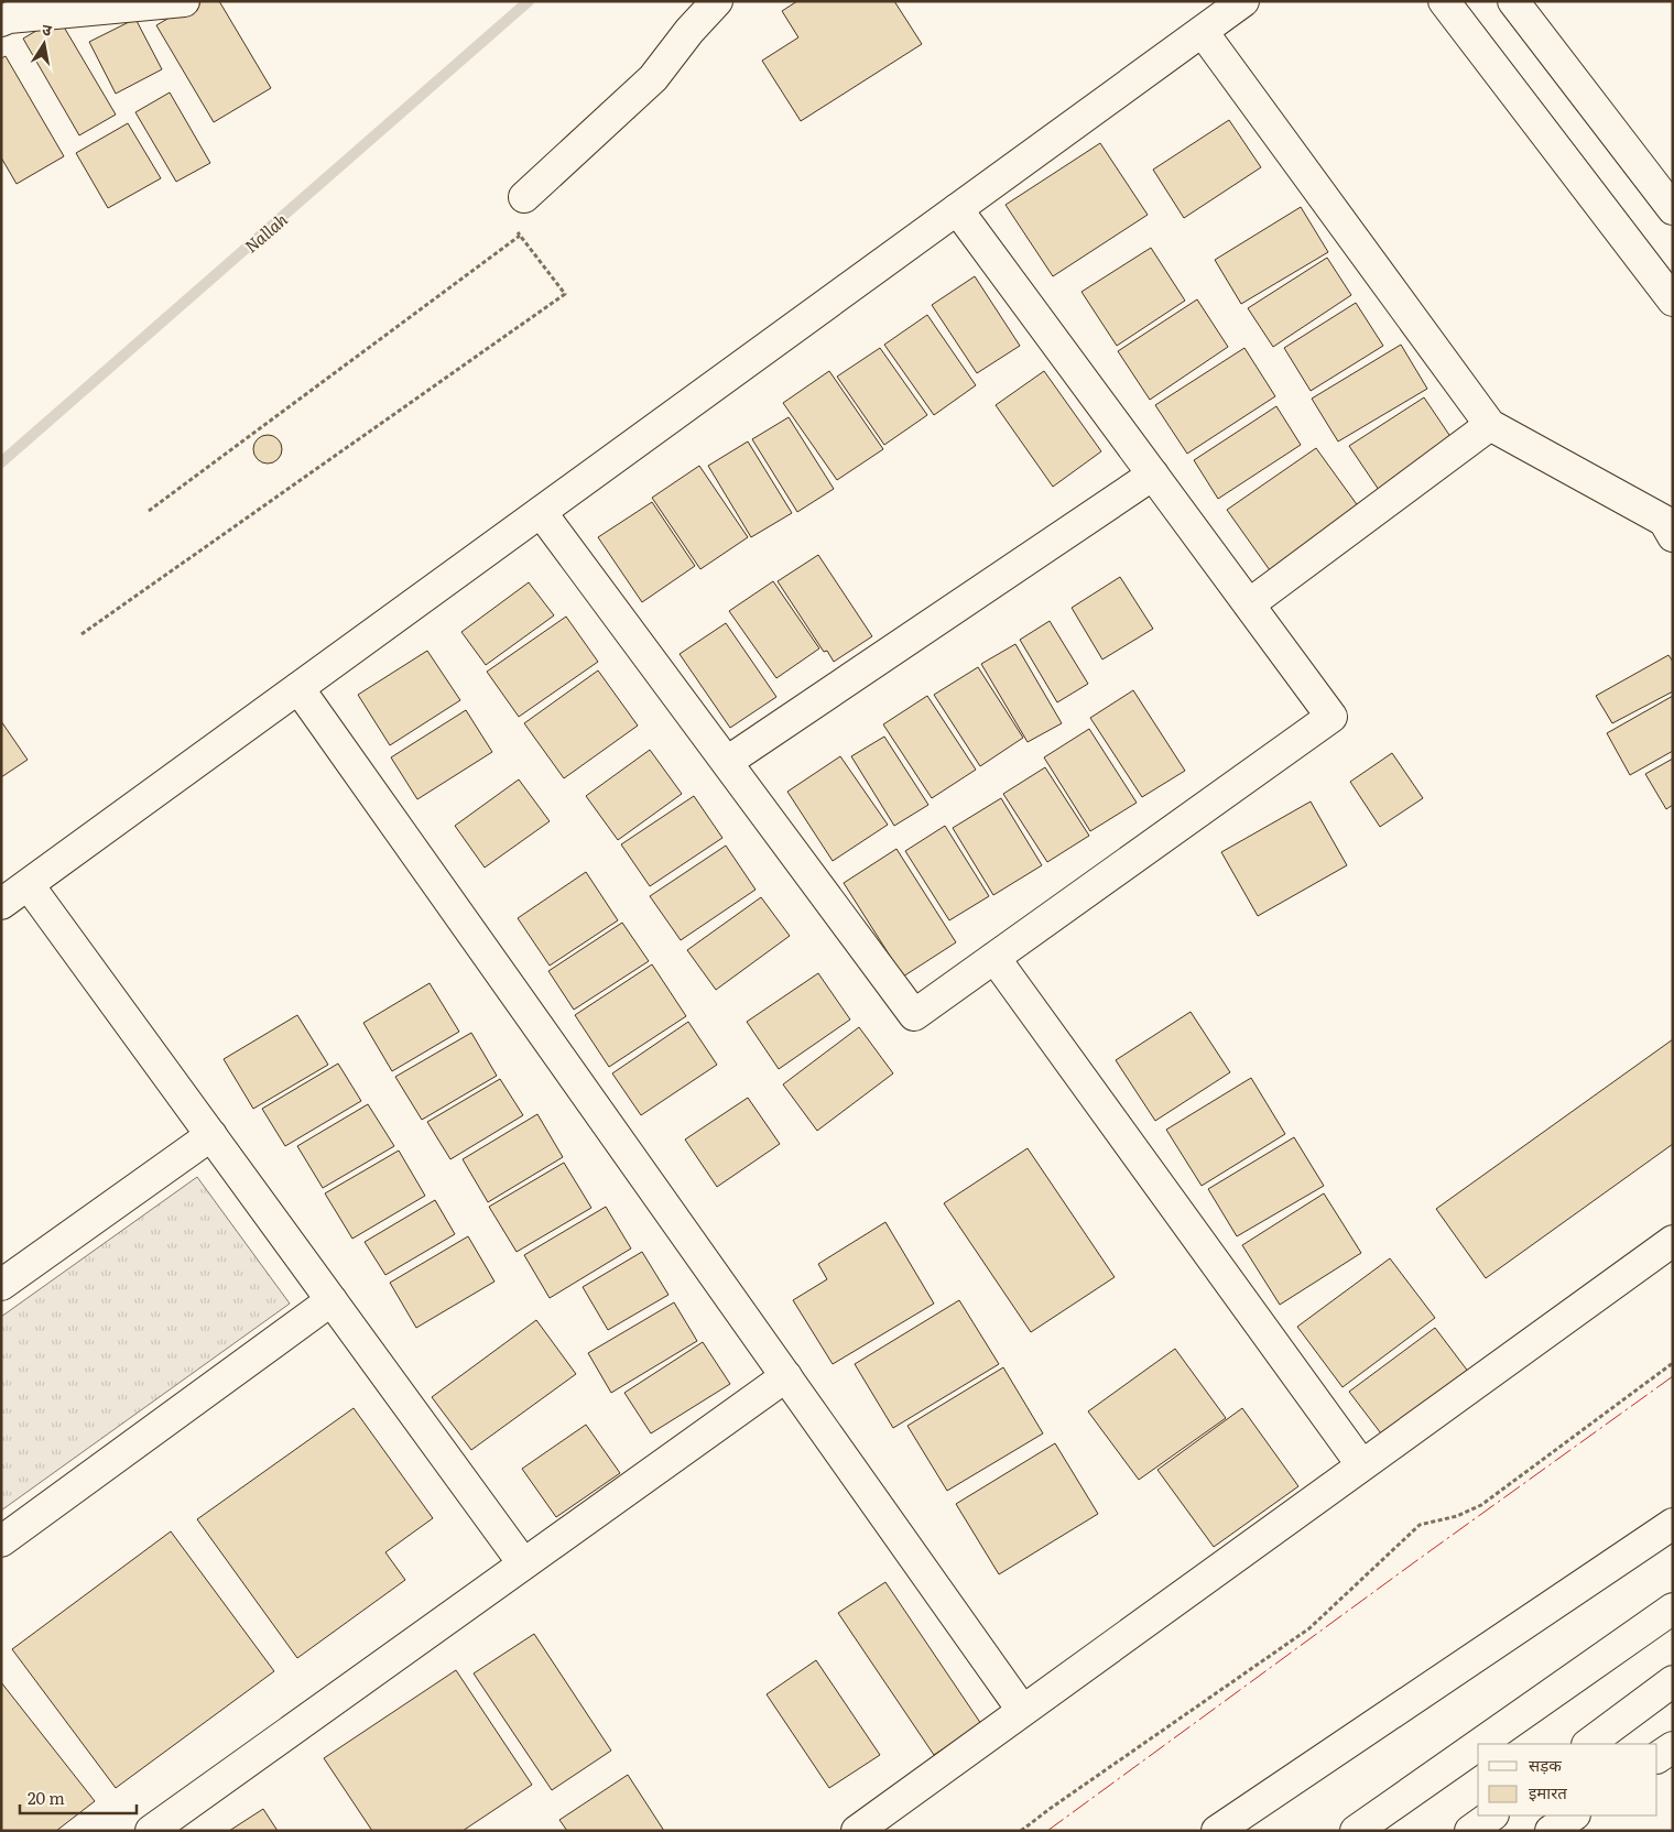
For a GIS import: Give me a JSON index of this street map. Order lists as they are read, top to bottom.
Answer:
{
  "water": ["Nallah"],
  "legend": ["सड़क", "इमारत"],
  "scale_bar": "20 m",
  "north": "top"
}
